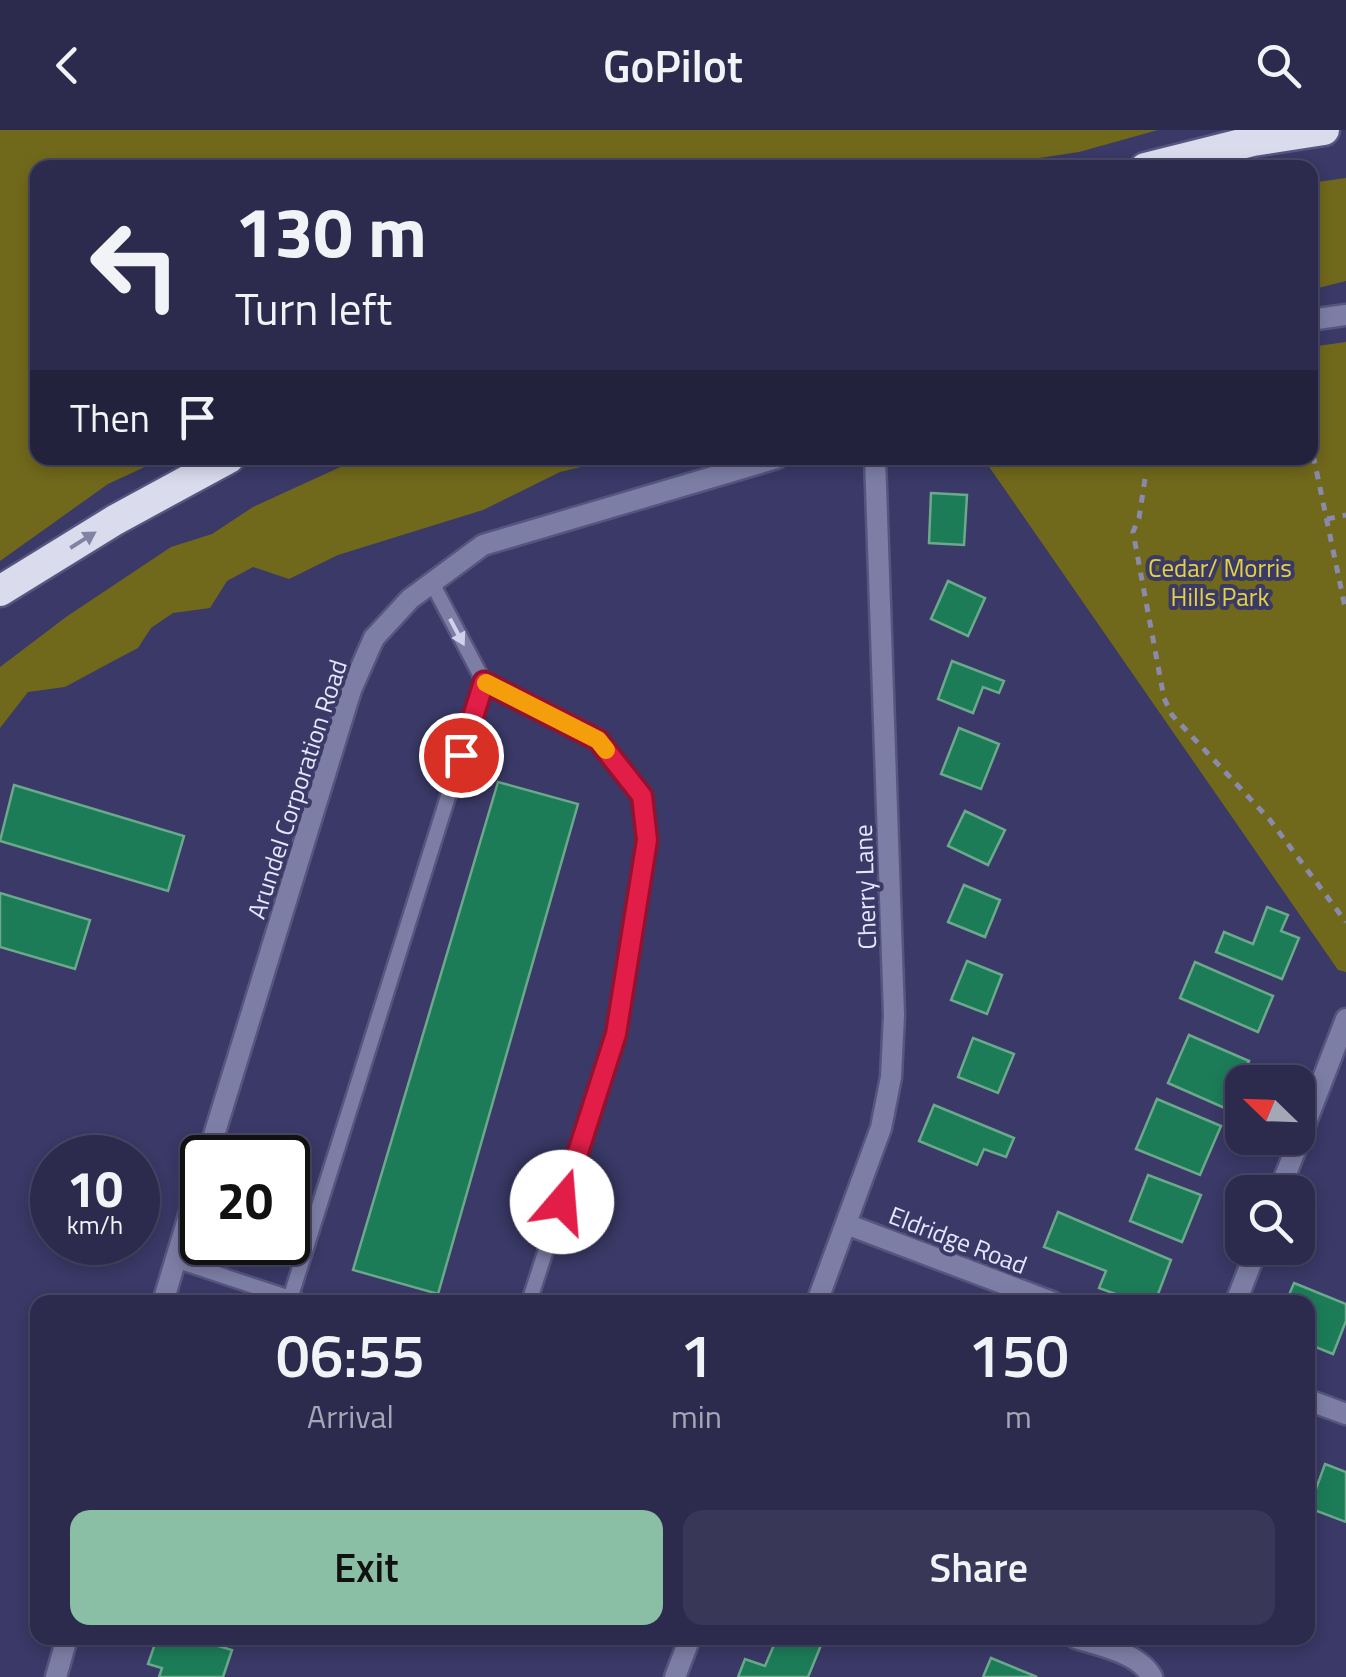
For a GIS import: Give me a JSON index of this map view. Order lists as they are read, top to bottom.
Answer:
{
  "streets": {
    "street": ["Arundel Corporation Road", "Cherry Lane", "Eldridge Road"]
  },
  "crossings": [
    ["Cherry Lane", "Eldridge Road"]
  ],
  "parks": ["Cedar/ Morris Hills Park"],
  "north": "top left",
  "page": {
    "header": "GoPilot",
    "turn": ["130 m", "Turn left"],
    "then": "Then",
    "speed": "10 km/h",
    "limit": "20",
    "eta": [
      "06:55",
      "Arrival",
      "1",
      "min",
      "150",
      "m"
    ],
    "buttons": ["Exit", "Share"]
  }
}
